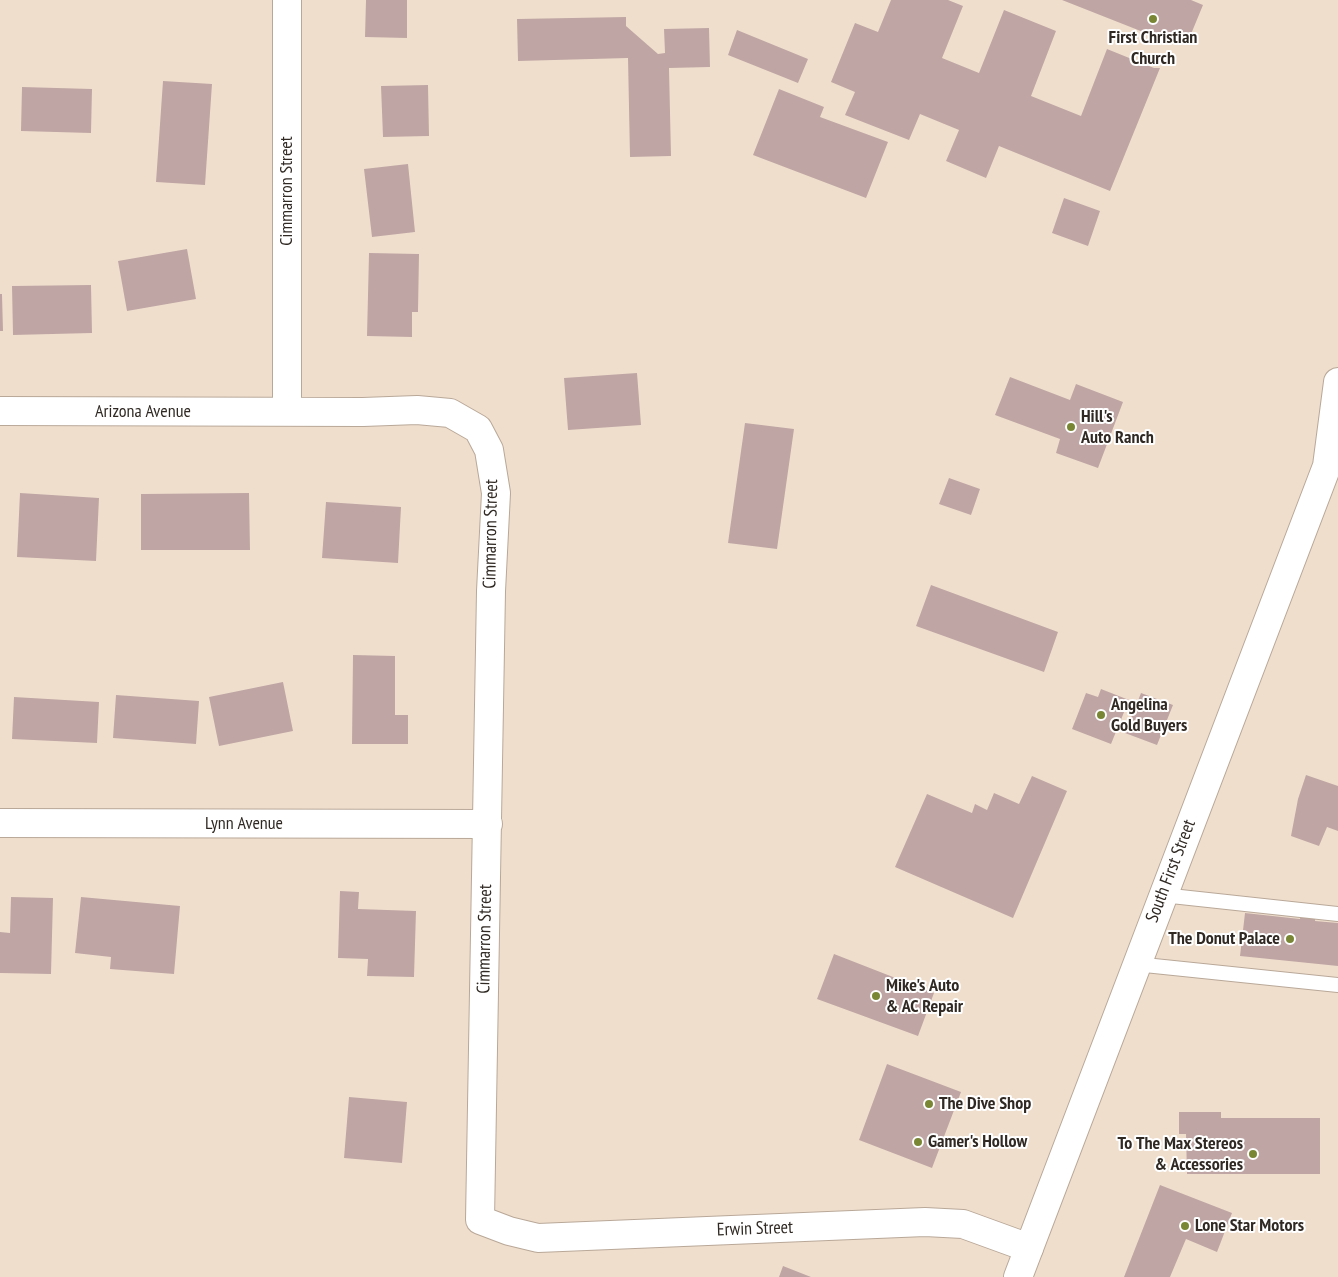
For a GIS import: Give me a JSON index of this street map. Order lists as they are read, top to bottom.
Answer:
{
  "streets": {
    "street": [
      "Cimmarron Street",
      "Arizona Avenue",
      "Lynn Avenue",
      "South First Street",
      "Erwin Street"
    ]
  },
  "crossings": [
    ["Cimmarron Street", "Arizona Avenue"],
    ["Cimmarron Street", "Lynn Avenue"],
    ["Cimmarron Street", "Erwin Street"],
    ["South First Street", "Erwin Street"]
  ],
  "places": [
    "First Christian Church",
    "Hill's Auto Ranch",
    "Angelina Gold Buyers",
    "The Donut Palace",
    "Mike's Auto & AC Repair",
    "The Dive Shop",
    "Gamer's Hollow",
    "To The Max Stereos & Accessories",
    "Lone Star Motors"
  ]
}
